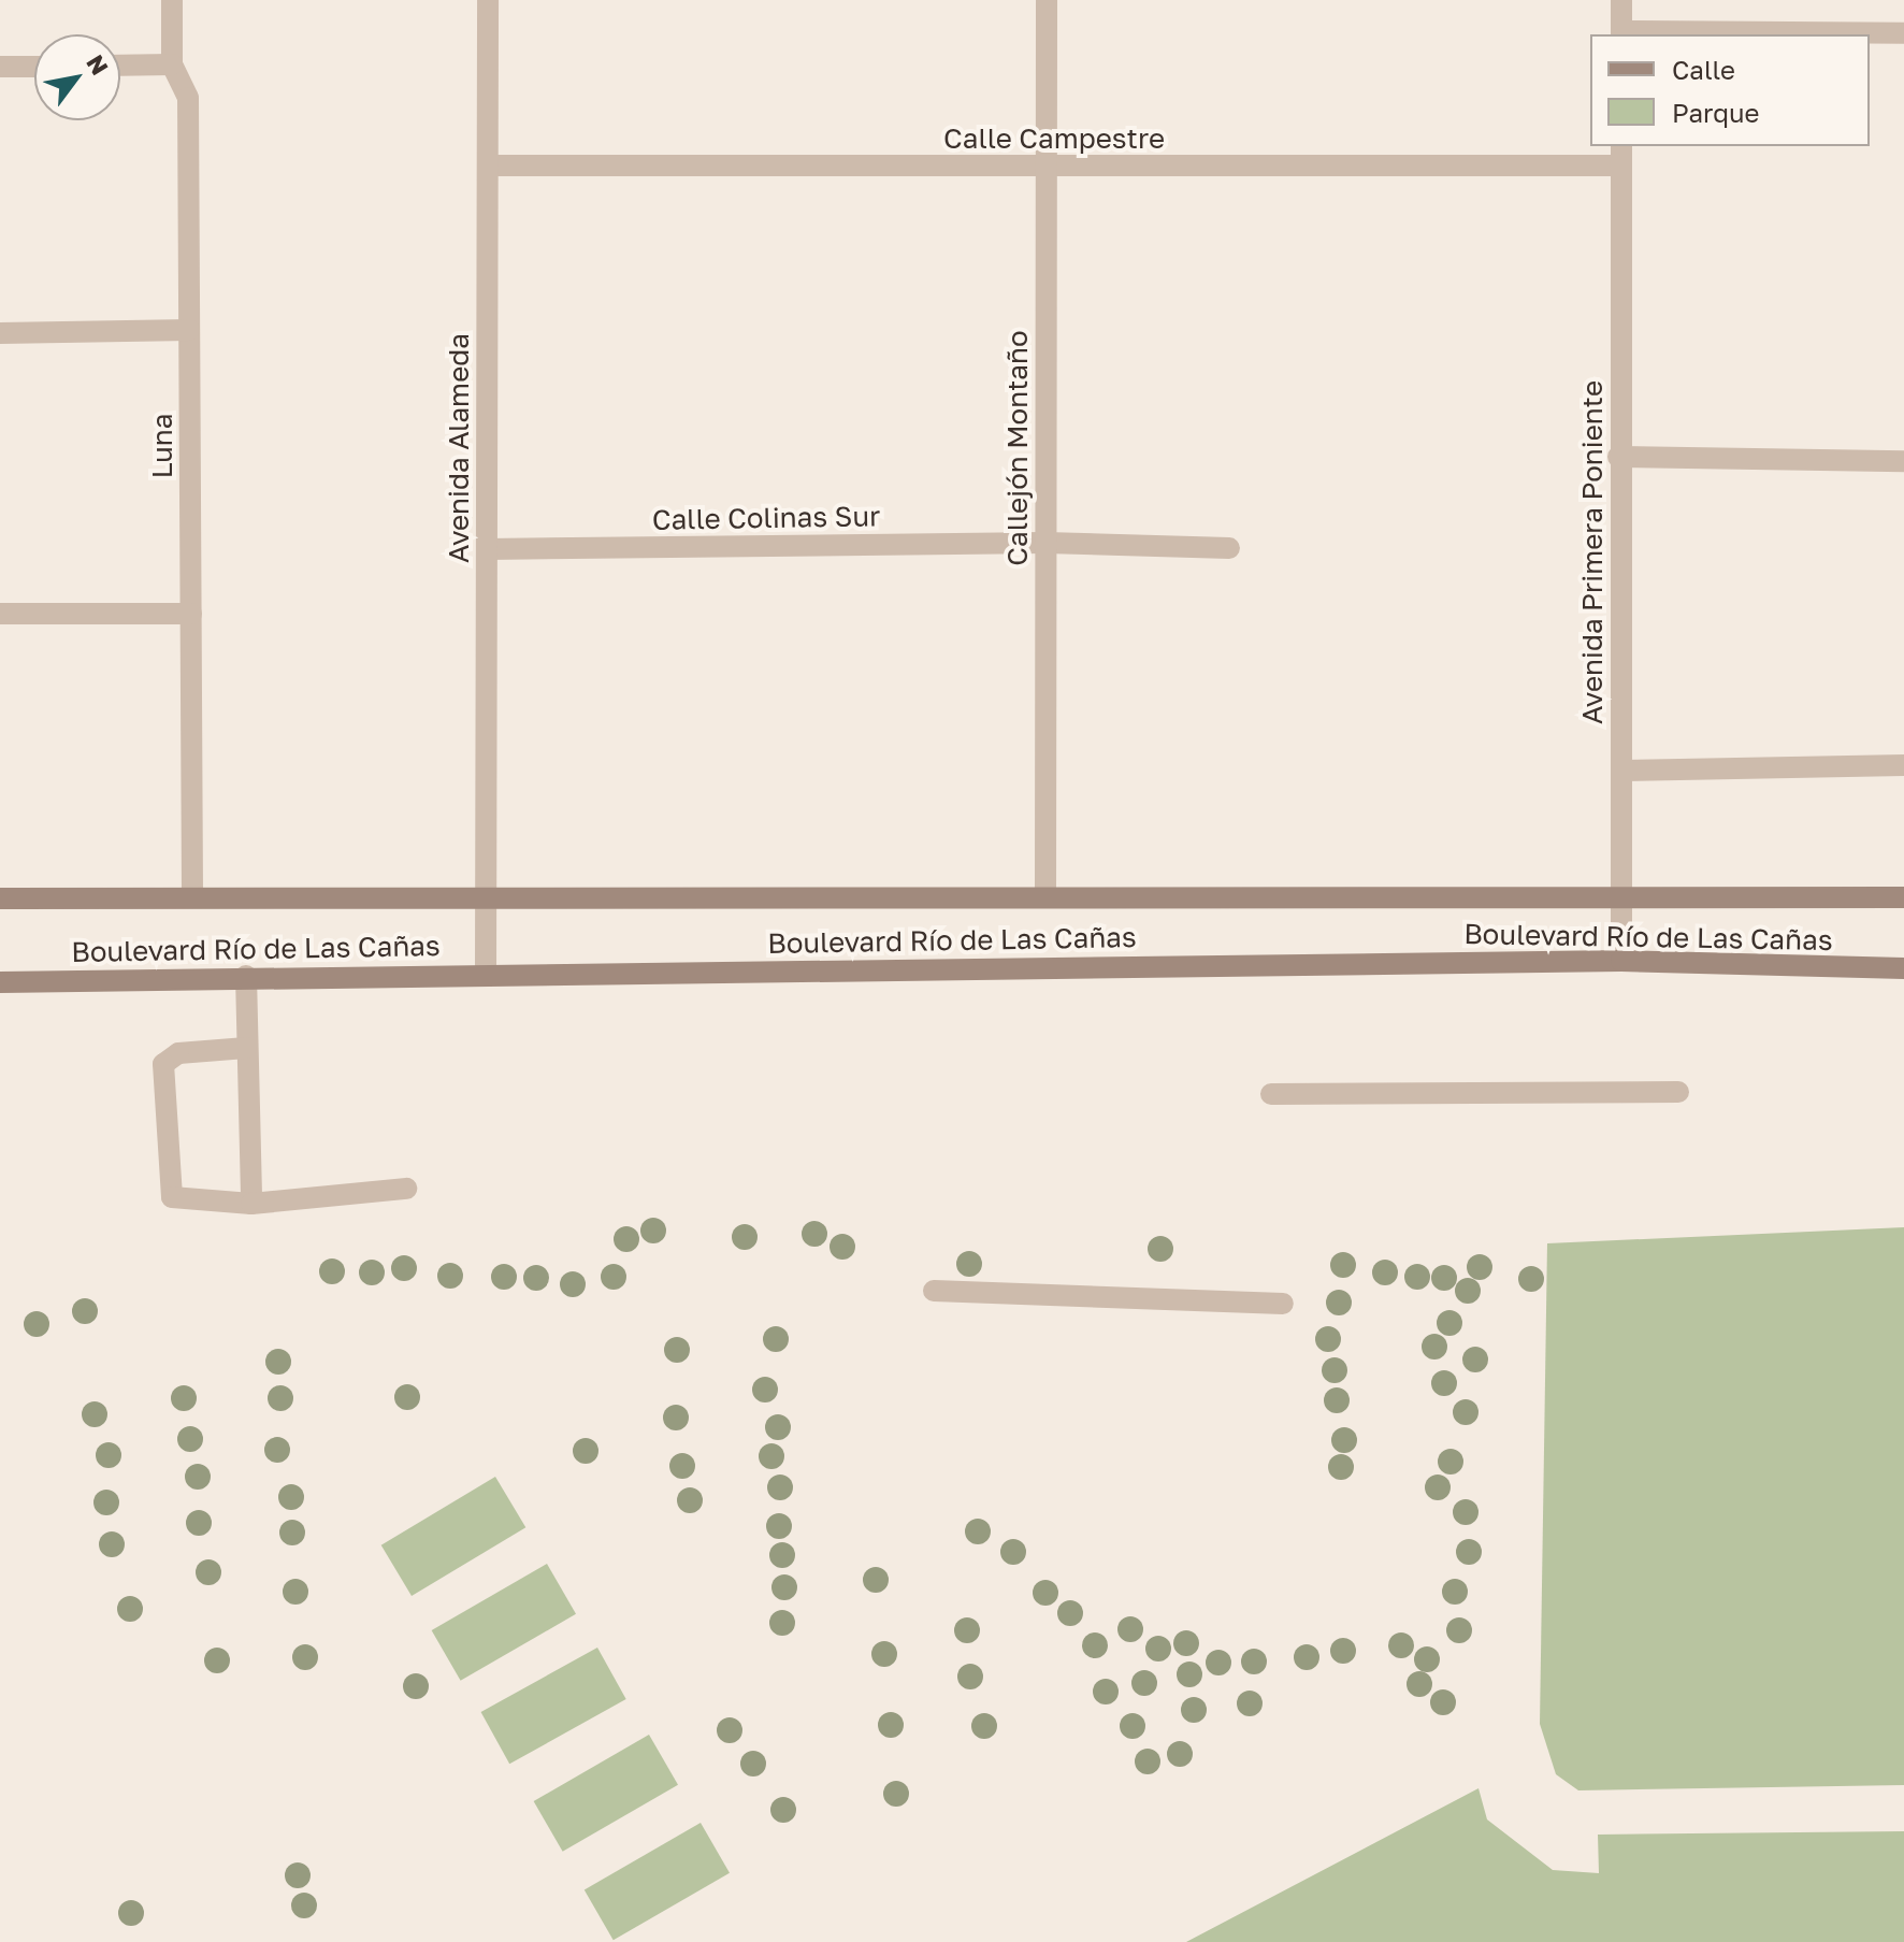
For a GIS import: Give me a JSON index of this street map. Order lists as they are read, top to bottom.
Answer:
{
  "streets": {
    "main road": ["Boulevard Río de Las Cañas"],
    "street": [
      "Calle Campestre",
      "Luna",
      "Avenida Alameda",
      "Callejón Montaño",
      "Calle Colinas Sur",
      "Avenida Primera Poniente"
    ]
  },
  "crossings": [
    ["Calle Campestre", "Avenida Alameda"],
    ["Calle Campestre", "Callejón Montaño"],
    ["Calle Campestre", "Avenida Primera Poniente"],
    ["Luna", "Boulevard Río de Las Cañas"],
    ["Avenida Alameda", "Calle Colinas Sur"],
    ["Avenida Alameda", "Boulevard Río de Las Cañas"],
    ["Callejón Montaño", "Calle Colinas Sur"],
    ["Callejón Montaño", "Boulevard Río de Las Cañas"],
    ["Avenida Primera Poniente", "Boulevard Río de Las Cañas"]
  ],
  "legend": ["Calle", "Parque"],
  "north": "top right"
}
